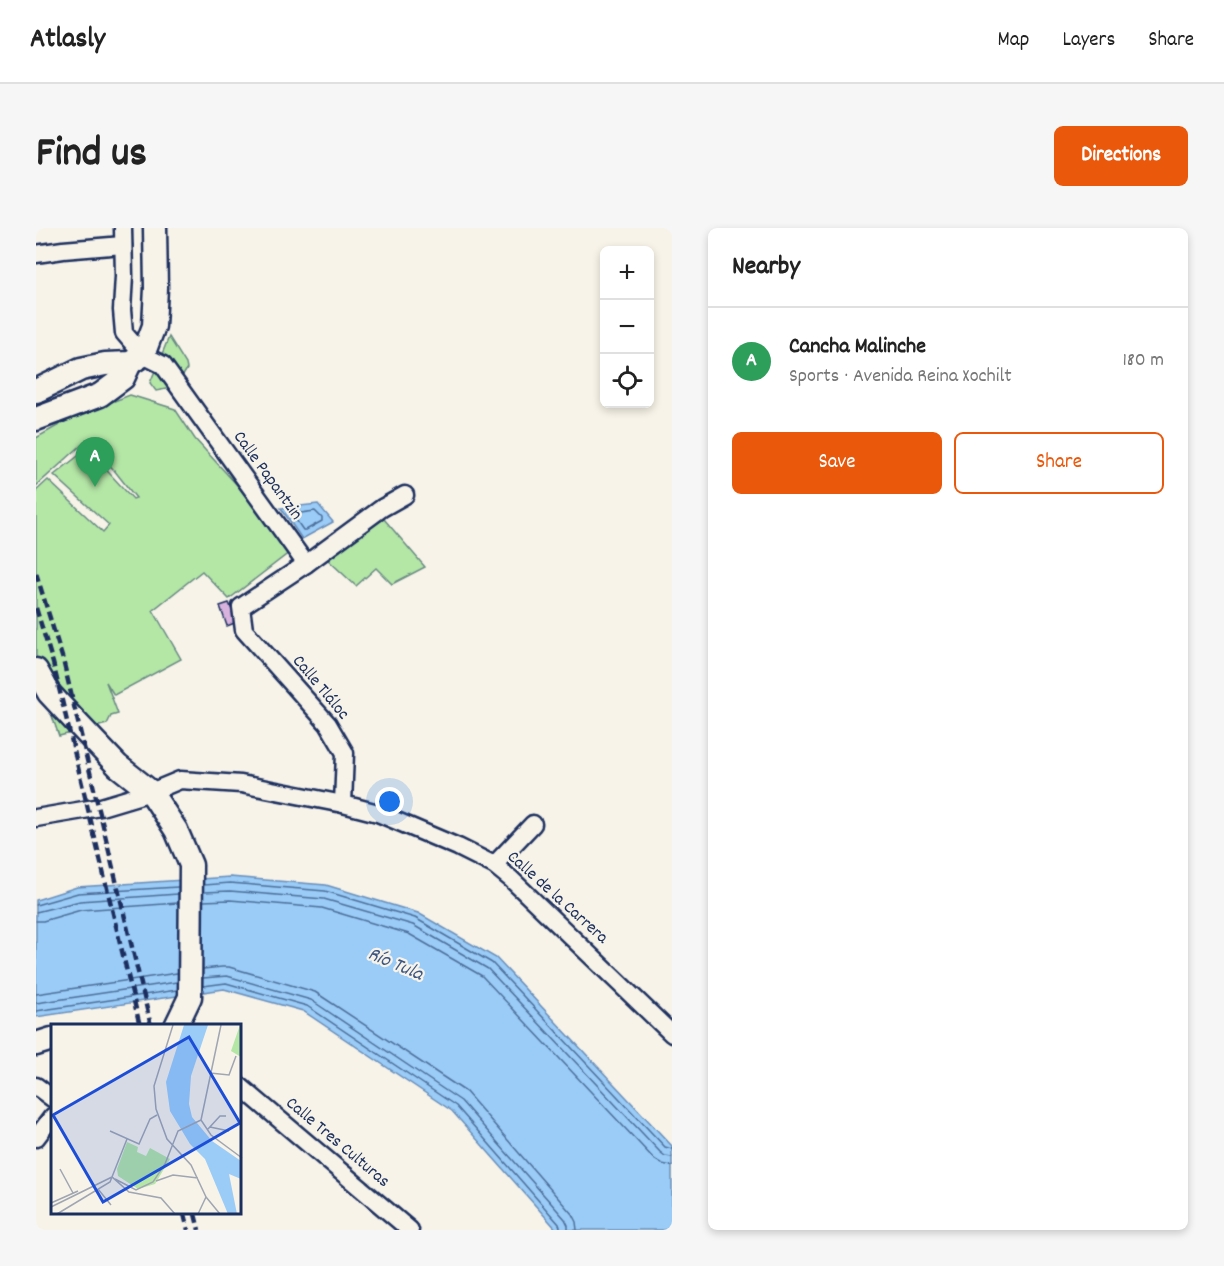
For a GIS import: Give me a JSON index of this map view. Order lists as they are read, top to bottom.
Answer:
{
  "streets": {
    "street": [
      "Calle Papantzin",
      "Calle Tláloc",
      "Calle de la Carrera",
      "Calle Tres Culturas"
    ]
  },
  "crossings": [
    ["Calle Papantzin", "Calle Tláloc"],
    ["Calle Tláloc", "Calle de la Carrera"]
  ],
  "water": ["Río Tula"],
  "page": {
    "header": "Atlasly",
    "nav": ["Map", "Layers", "Share"],
    "title": "Find us",
    "buttons": [
      "Directions",
      ["Save", "Share"]
    ],
    "heading": "Nearby",
    "map_buttons": ["+", "−"],
    "list": [
      {
        "mark": "A",
        "name": "Cancha Malinche",
        "note": "Sports · Avenida Reina Xochilt",
        "value": "180 m"
      }
    ],
    "pins": "A"
  }
}
